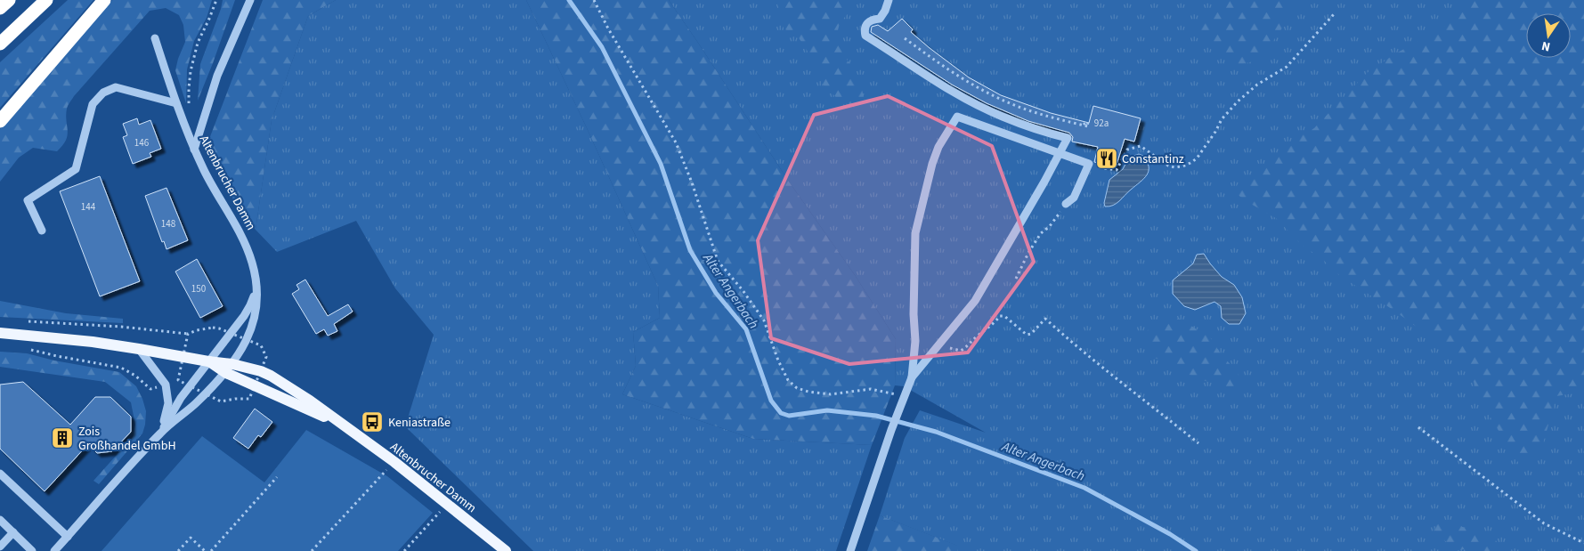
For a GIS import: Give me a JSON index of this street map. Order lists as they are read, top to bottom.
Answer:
{
  "streets": {
    "main road": ["Altenbrucher Damm"]
  },
  "water": ["Alter Angerbach"],
  "places": {
    "restaurant": ["Constantinz"],
    "bus stop": ["Keniastraße"],
    "building": ["Zois Großhandel GmbH"]
  },
  "house_numbers": [
    "92a",
    "146",
    "144",
    "148",
    "150"
  ],
  "north": "bottom"
}
